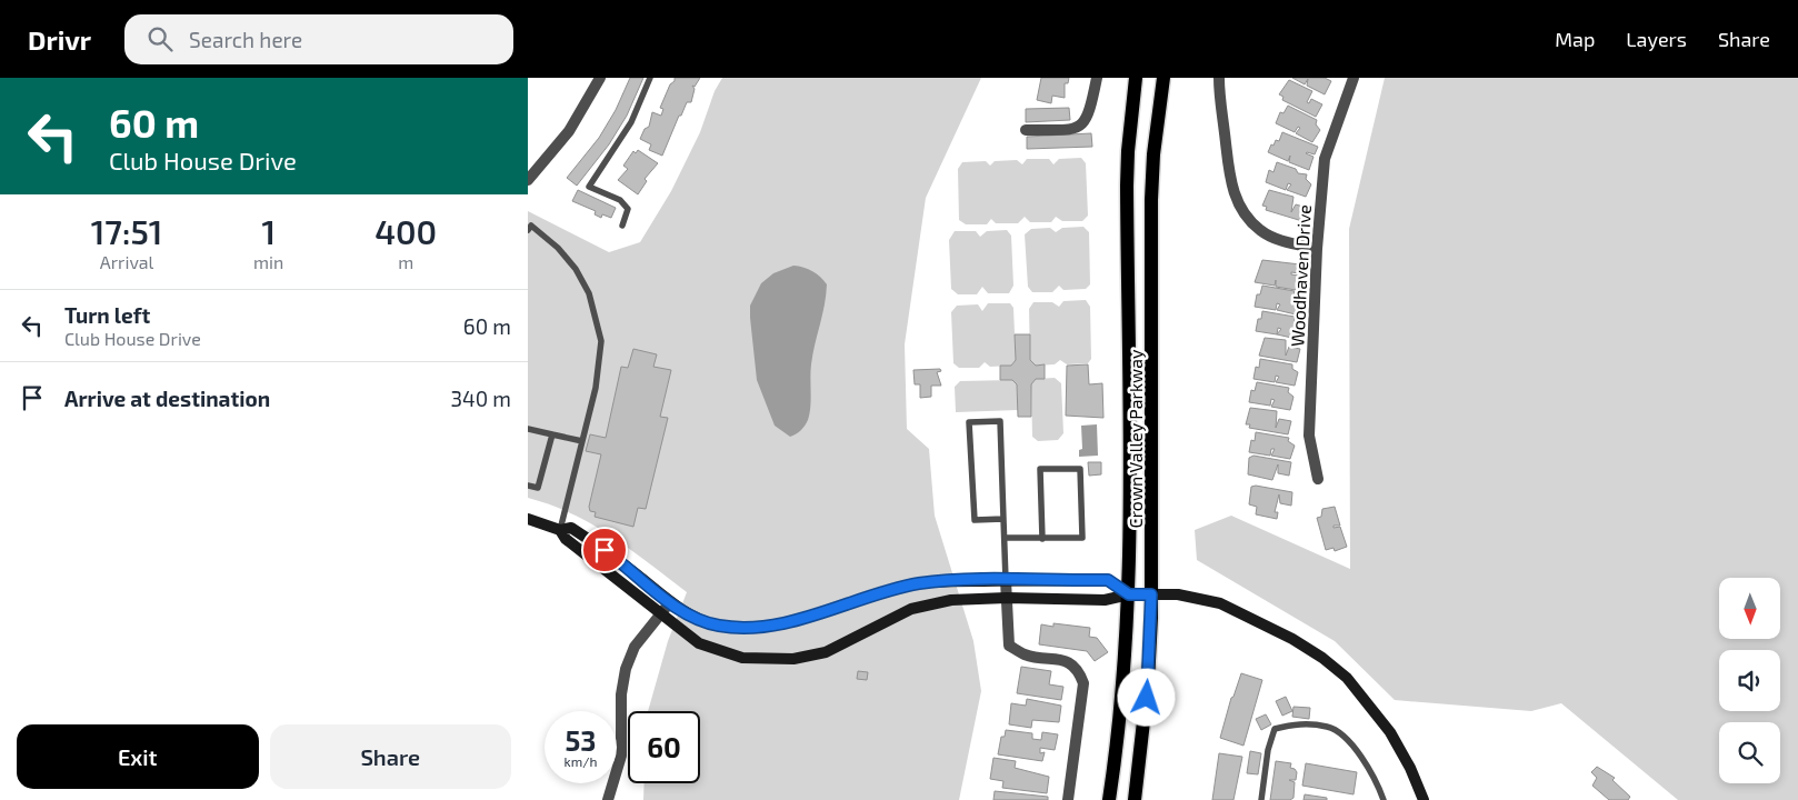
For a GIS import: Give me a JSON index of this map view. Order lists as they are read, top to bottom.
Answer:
{
  "streets": {
    "main road": ["Crown Valley Parkway"],
    "street": ["Woodhaven Drive"]
  },
  "north": "bottom",
  "page": {
    "header": "Drivr",
    "search": "Search here",
    "nav": ["Map", "Layers", "Share"],
    "turn": ["60 m", "Club House Drive"],
    "eta": [
      "17:51",
      "Arrival",
      "1",
      "min",
      "400",
      "m"
    ],
    "list": [
      {
        "name": "Turn left",
        "note": "Club House Drive",
        "value": "60 m"
      },
      {
        "name": "Arrive at destination",
        "value": "340 m"
      }
    ],
    "speed": "53 km/h",
    "limit": "60",
    "buttons": ["Exit", "Share"]
  }
}
